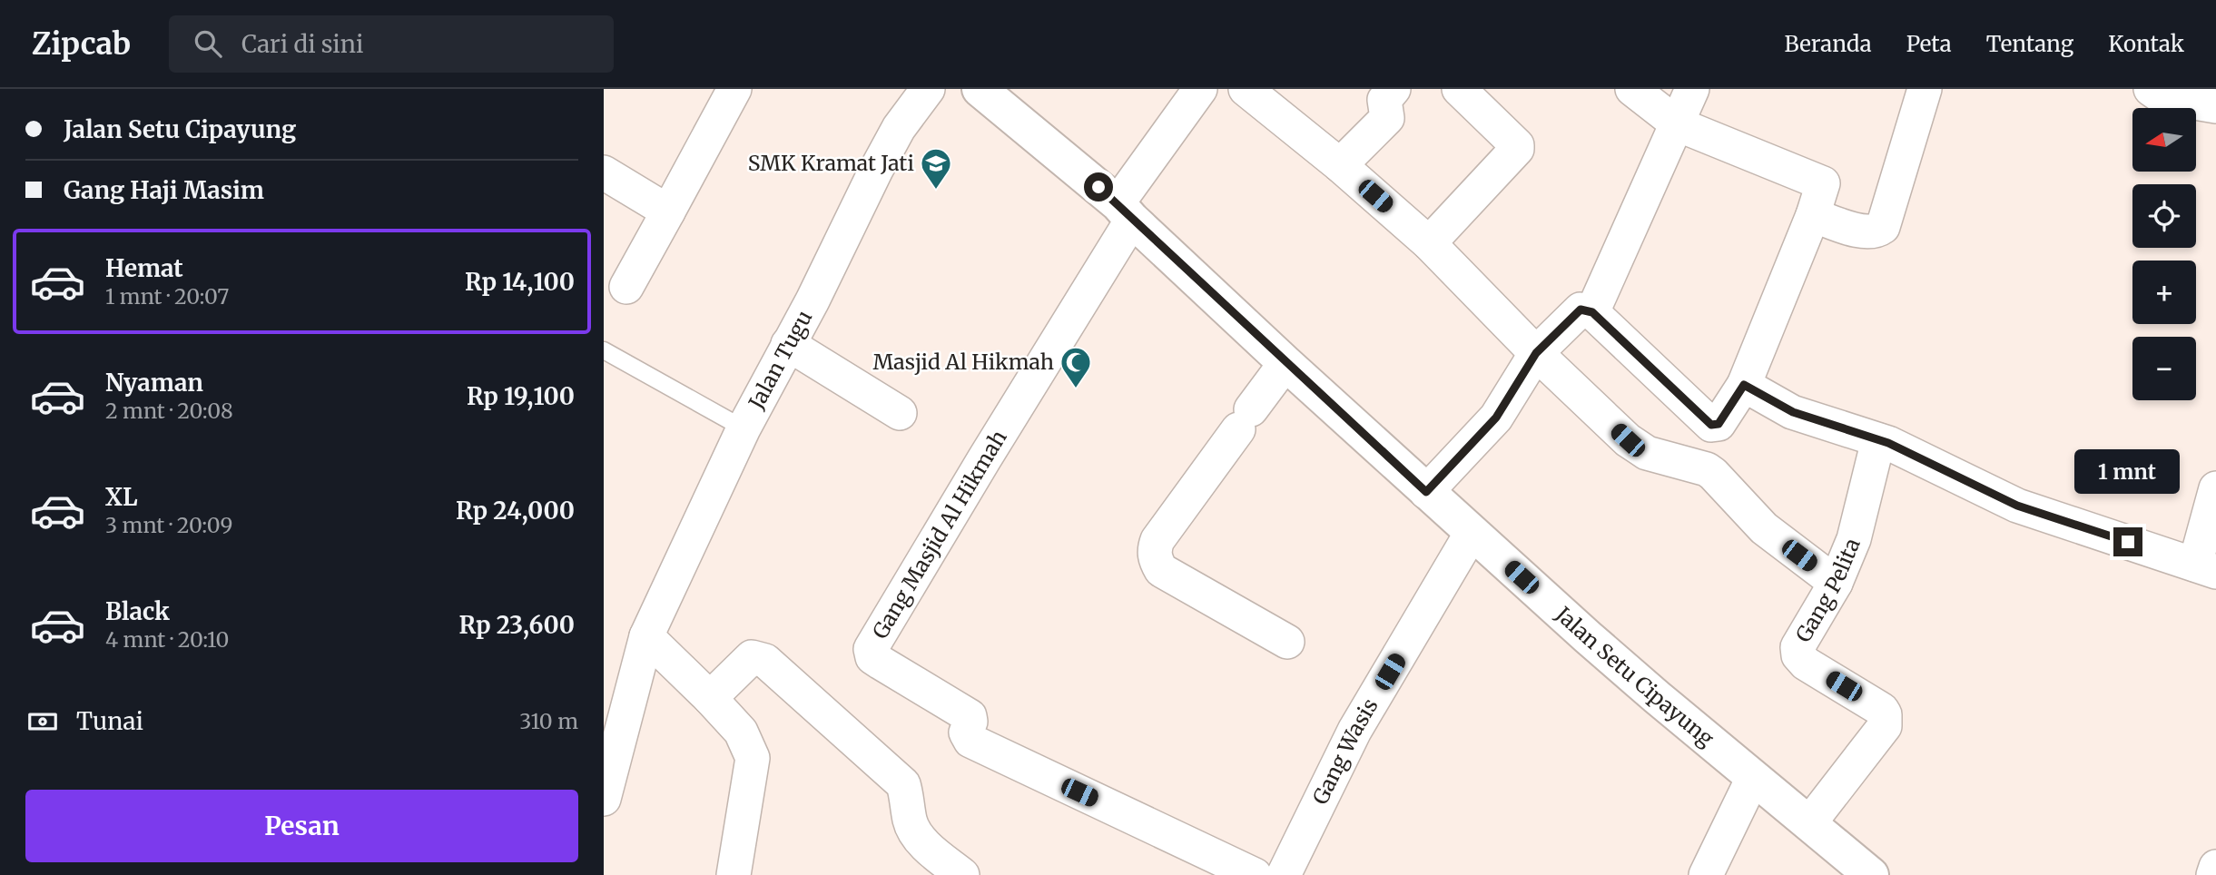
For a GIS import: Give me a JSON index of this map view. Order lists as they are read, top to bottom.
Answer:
{
  "streets": {
    "street": [
      "Jalan Tugu",
      "Gang Masjid Al Hikmah",
      "Gang Pelita",
      "Jalan Setu Cipayung",
      "Gang Wasis"
    ]
  },
  "crossings": [
    ["Gang Masjid Al Hikmah", "Jalan Setu Cipayung"],
    ["Gang Pelita", "Jalan Setu Cipayung"],
    ["Jalan Setu Cipayung", "Gang Wasis"]
  ],
  "places": {
    "school or university": ["SMK Kramat Jati"],
    "mosque": ["Masjid Al Hikmah"]
  },
  "north": "left",
  "page": {
    "header": "Zipcab",
    "search": "Cari di sini",
    "nav": [
      "Beranda",
      "Peta",
      "Tentang",
      "Kontak"
    ],
    "banner": ["Jalan Setu Cipayung", "Gang Haji Masim"],
    "map_buttons": ["+", "−"],
    "list": [
      {
        "name": "Hemat",
        "note": "1 mnt · 20:07",
        "value": "Rp 14,100"
      },
      {
        "name": "Nyaman",
        "note": "2 mnt · 20:08",
        "value": "Rp 19,100"
      },
      {
        "name": "XL",
        "note": "3 mnt · 20:09",
        "value": "Rp 24,000"
      },
      {
        "name": "Black",
        "note": "4 mnt · 20:10",
        "value": "Rp 23,600"
      }
    ],
    "bubble": "1 mnt",
    "pay": ["Tunai", "310 m"],
    "buttons": "Pesan"
  }
}
